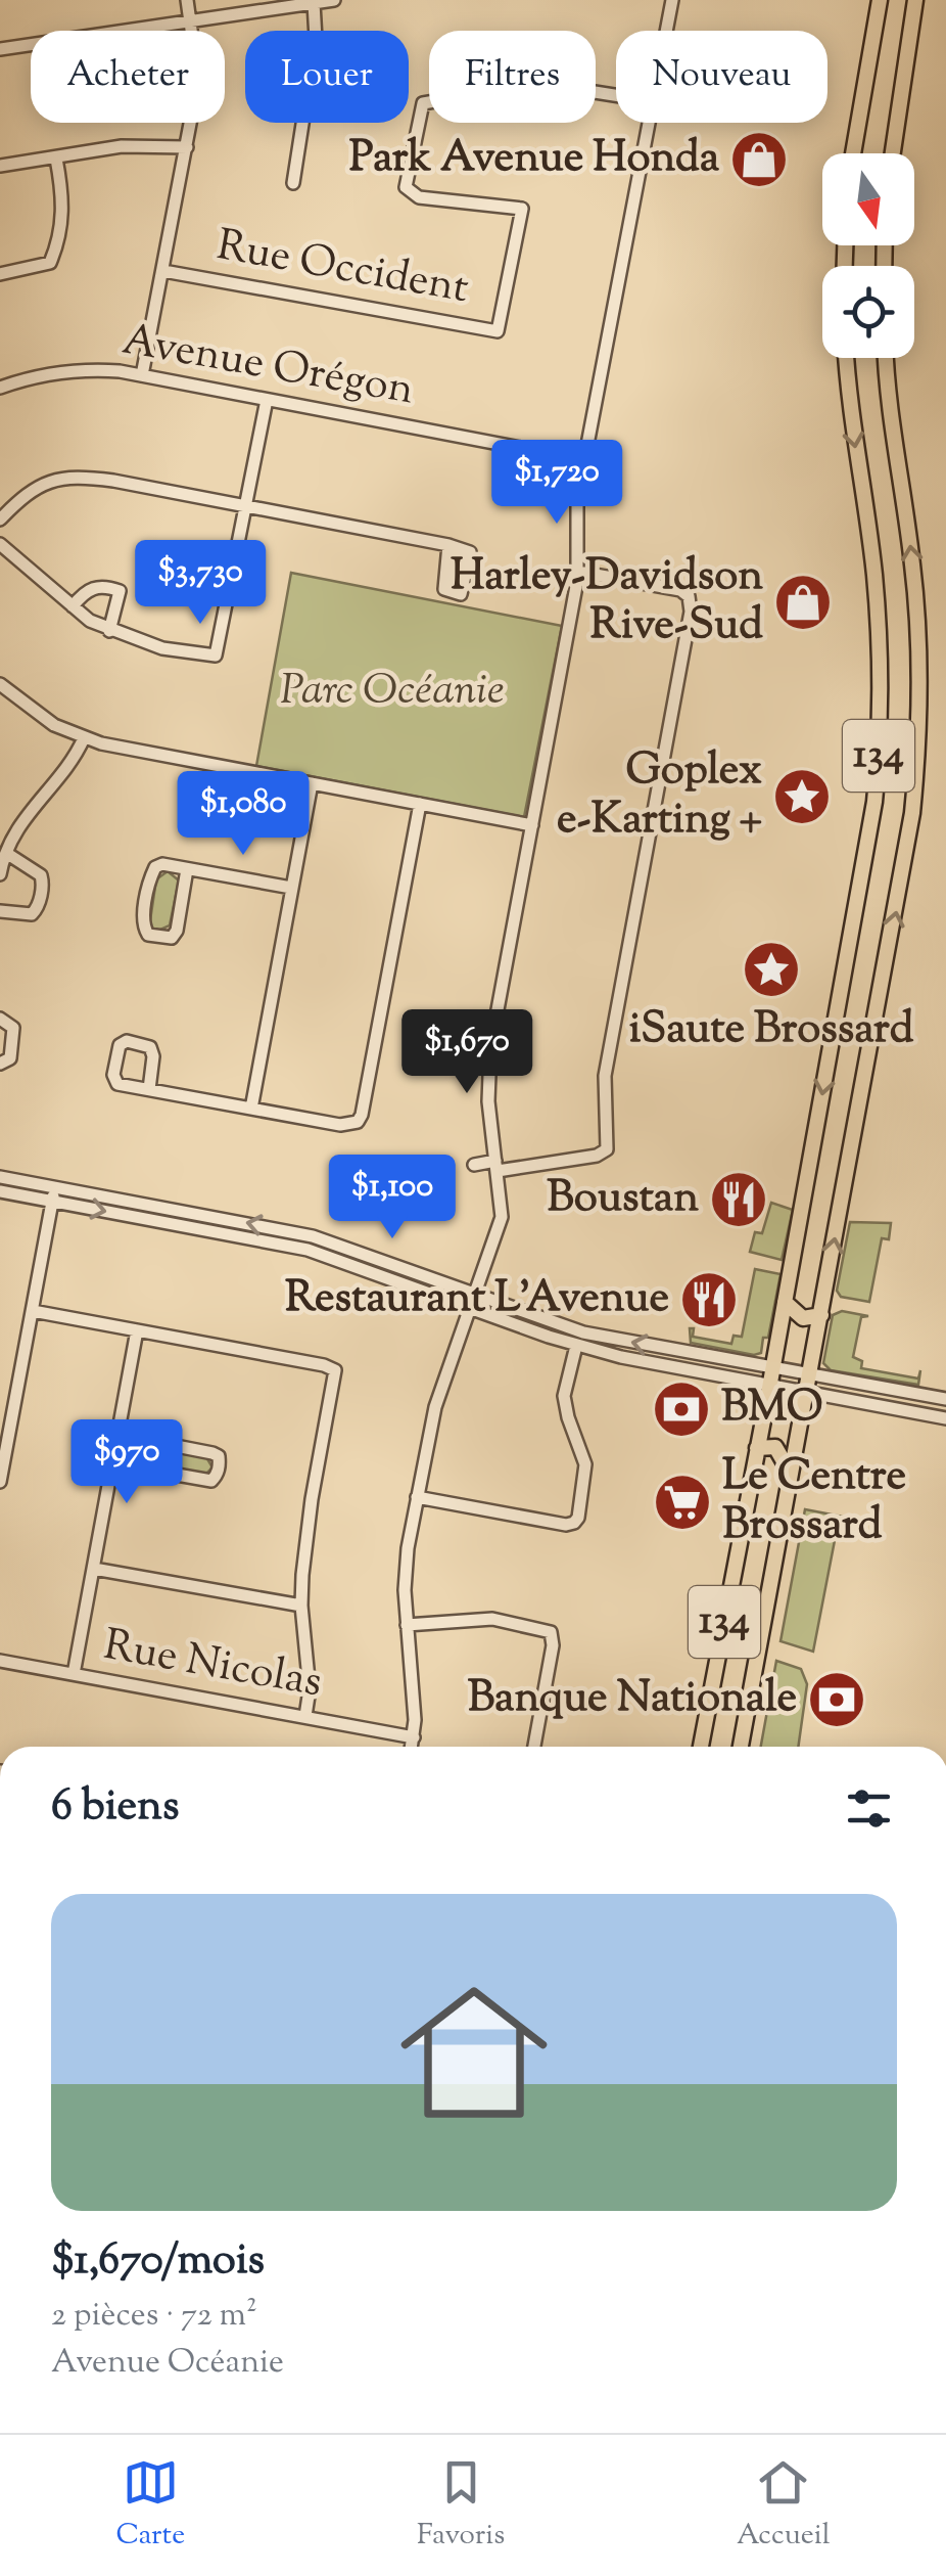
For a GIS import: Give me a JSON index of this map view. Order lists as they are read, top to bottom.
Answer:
{
  "streets": {
    "main road": ["134"],
    "street": ["Rue Occident", "Avenue Orégon", "Rue Nicolas"]
  },
  "parks": ["Parc Océanie"],
  "places": {
    "shop": ["Park Avenue Honda", "Harley-Davidson Rive-Sud"],
    "place": ["Goplex e-Karting +", "iSaute Brossard"],
    "restaurant": ["Boustan", "Restaurant L'Avenue"],
    "bank": ["BMO", "Banque Nationale"],
    "supermarket": ["Le Centre Brossard"]
  },
  "north": "bottom",
  "page": {
    "chip": [
      "Acheter",
      "Louer",
      "Filtres",
      "Nouveau"
    ],
    "price": [
      "$1,720",
      "$3,730",
      "$1,080",
      "$1,670",
      "$1,100",
      "$970"
    ],
    "heading": "6 biens",
    "list": [
      {
        "name": "$1,670/mois",
        "note": "2 pièces · 72 m² · Avenue Océanie"
      }
    ],
    "tabs": ["Carte", "Favoris", "Accueil"]
  }
}
